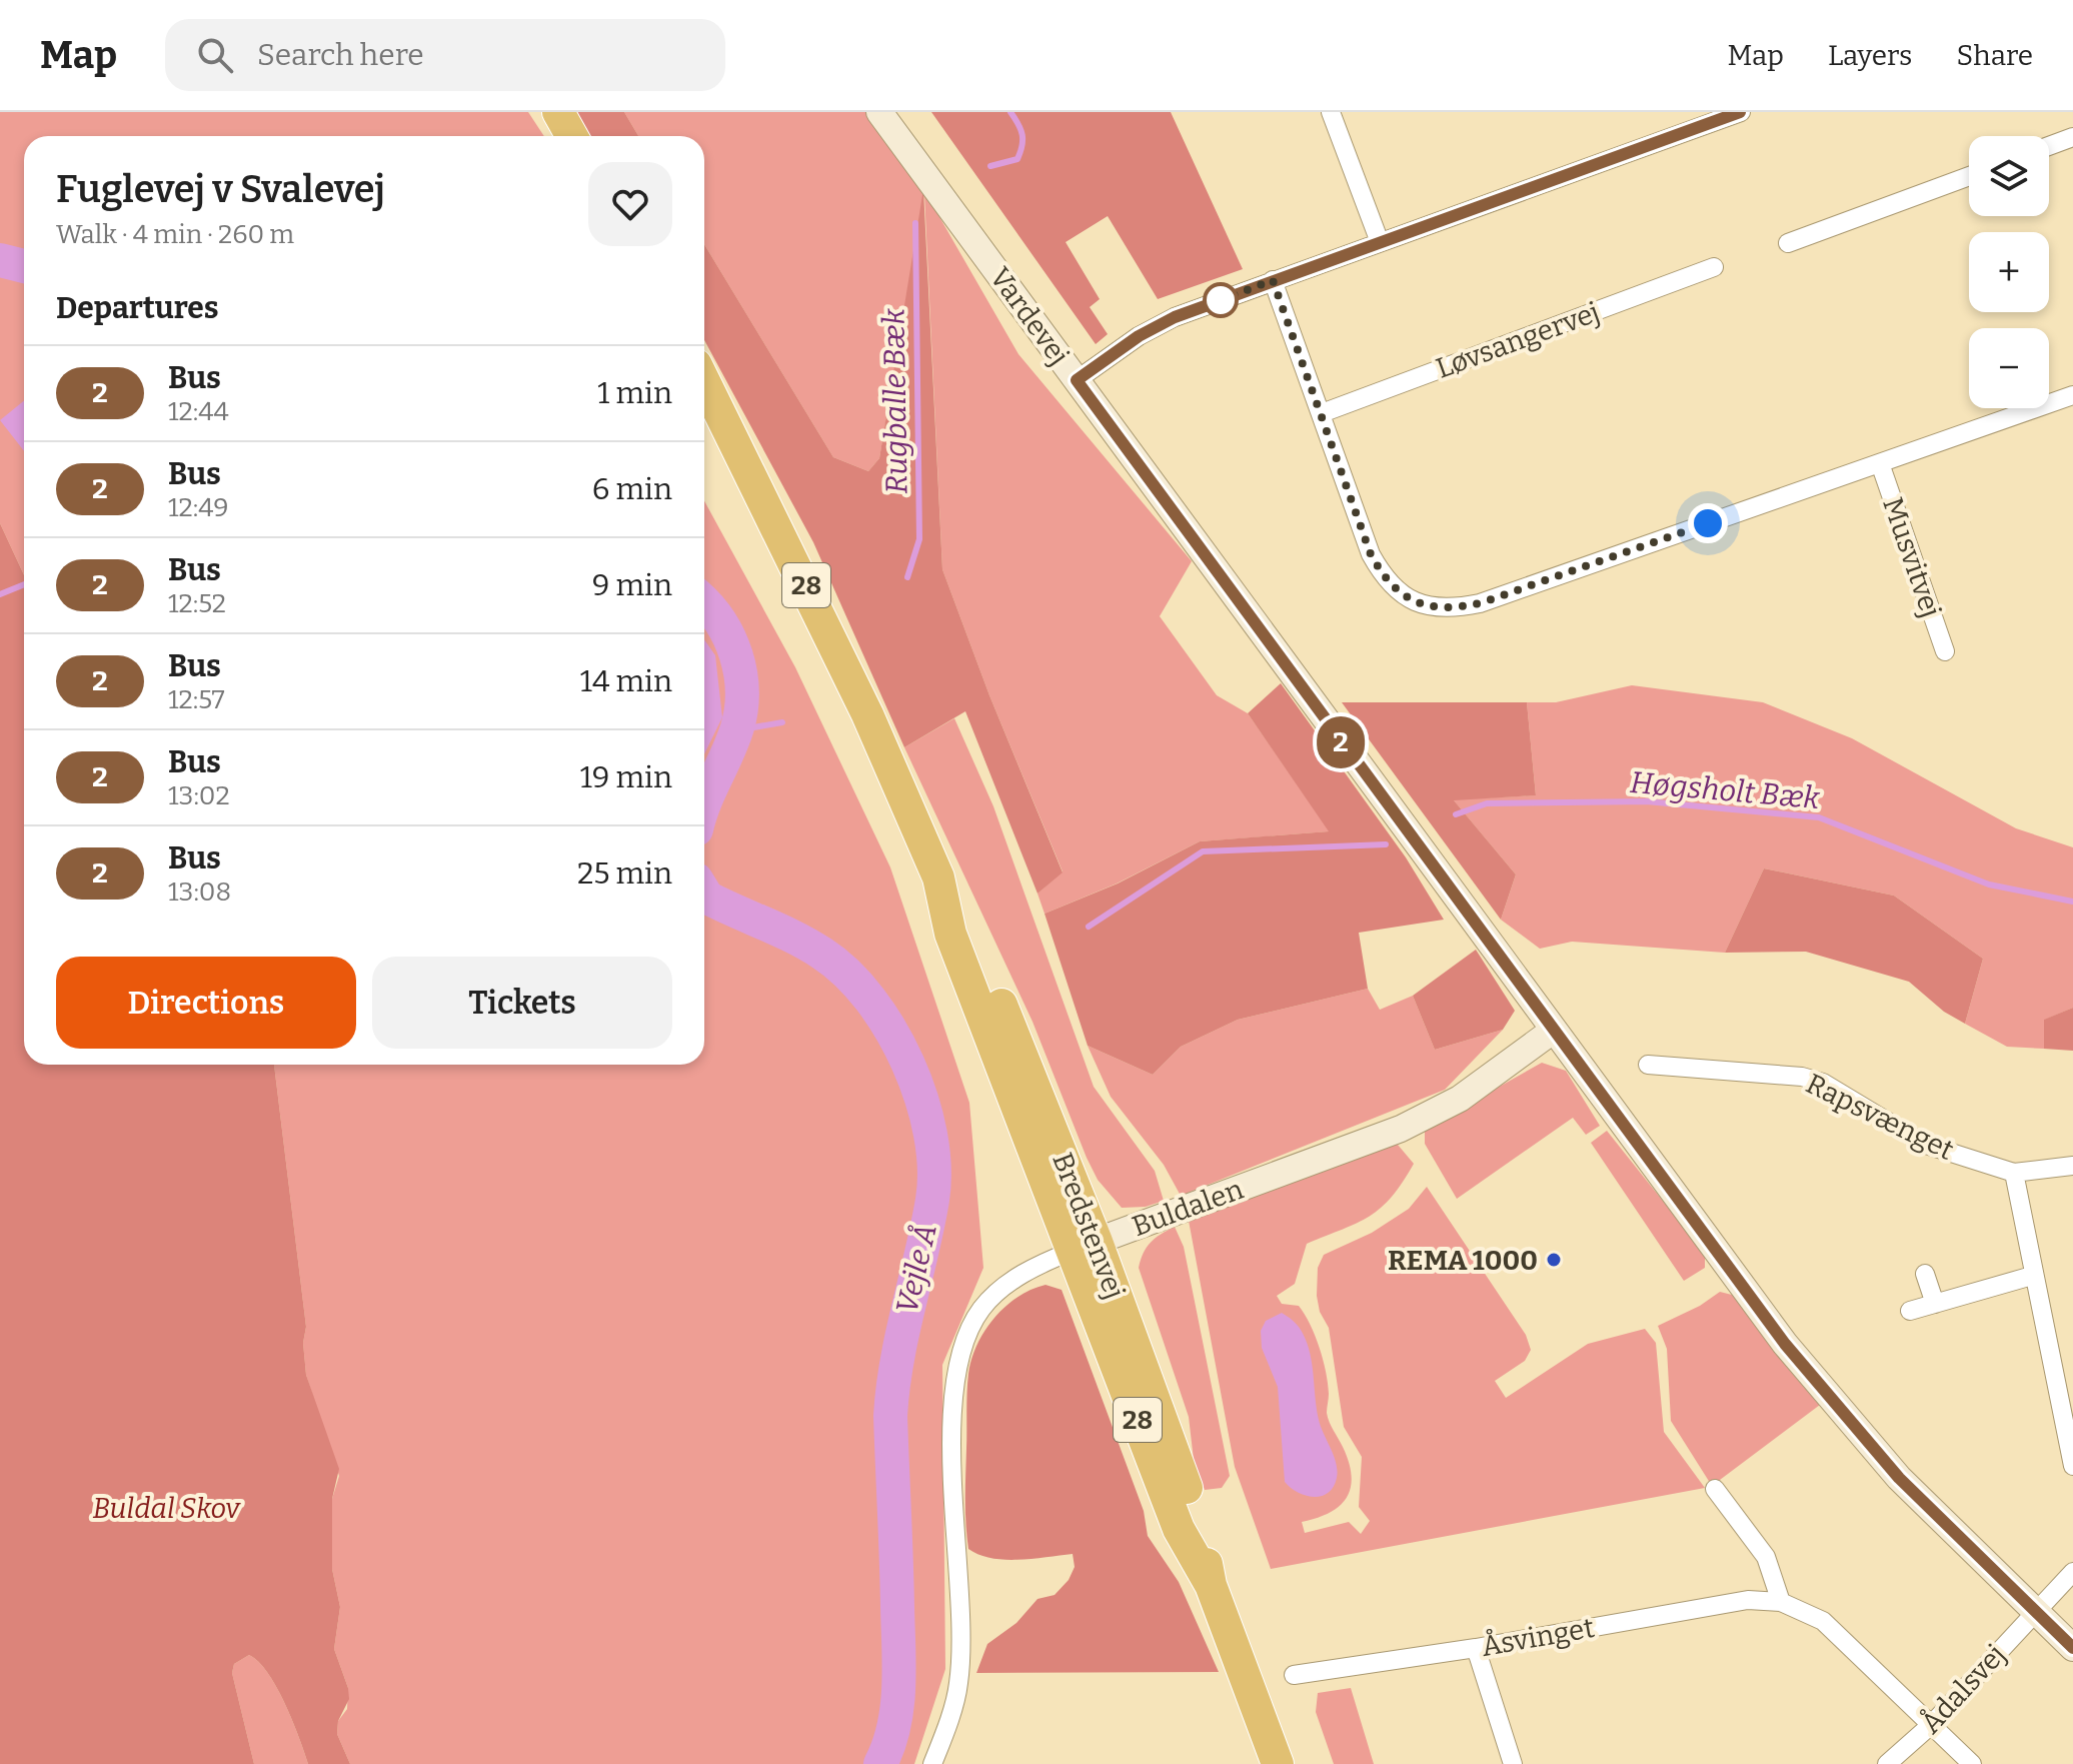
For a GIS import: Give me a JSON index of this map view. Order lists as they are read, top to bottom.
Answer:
{
  "streets": {
    "highway": ["28", "Bredstenvej"],
    "street": [
      "Vardevej",
      "Løvsangervej",
      "Musvitvej",
      "Rapsvænget",
      "Buldalen",
      "Åsvinget",
      "Ådalsvej"
    ]
  },
  "crossings": [
    ["Vardevej", "Buldalen"],
    ["Vardevej", "Ådalsvej"],
    ["Løvsangervej", "Musvitvej"],
    ["Buldalen", "Bredstenvej"],
    ["Åsvinget", "Ådalsvej"]
  ],
  "water": ["Rugballe Bæk", "Høgsholt Bæk", "Vejle Å"],
  "parks": ["Buldal Skov"],
  "places": ["REMA 1000"],
  "lines": ["bus line 2"],
  "page": {
    "header": "Map",
    "search": "Search here",
    "nav": ["Map", "Layers", "Share"],
    "on_map": "2",
    "map_buttons": ["+", "−"],
    "heading": [
      ["Fuglevej v Svalevej", "Walk · 4 min · 260 m"],
      "Departures"
    ],
    "list": [
      {
        "mark": "2",
        "name": "Bus",
        "note": "12:44",
        "value": "1 min"
      },
      {
        "mark": "2",
        "name": "Bus",
        "note": "12:49",
        "value": "6 min"
      },
      {
        "mark": "2",
        "name": "Bus",
        "note": "12:52",
        "value": "9 min"
      },
      {
        "mark": "2",
        "name": "Bus",
        "note": "12:57",
        "value": "14 min"
      },
      {
        "mark": "2",
        "name": "Bus",
        "note": "13:02",
        "value": "19 min"
      },
      {
        "mark": "2",
        "name": "Bus",
        "note": "13:08",
        "value": "25 min"
      }
    ],
    "buttons": ["Directions", "Tickets"]
  }
}
